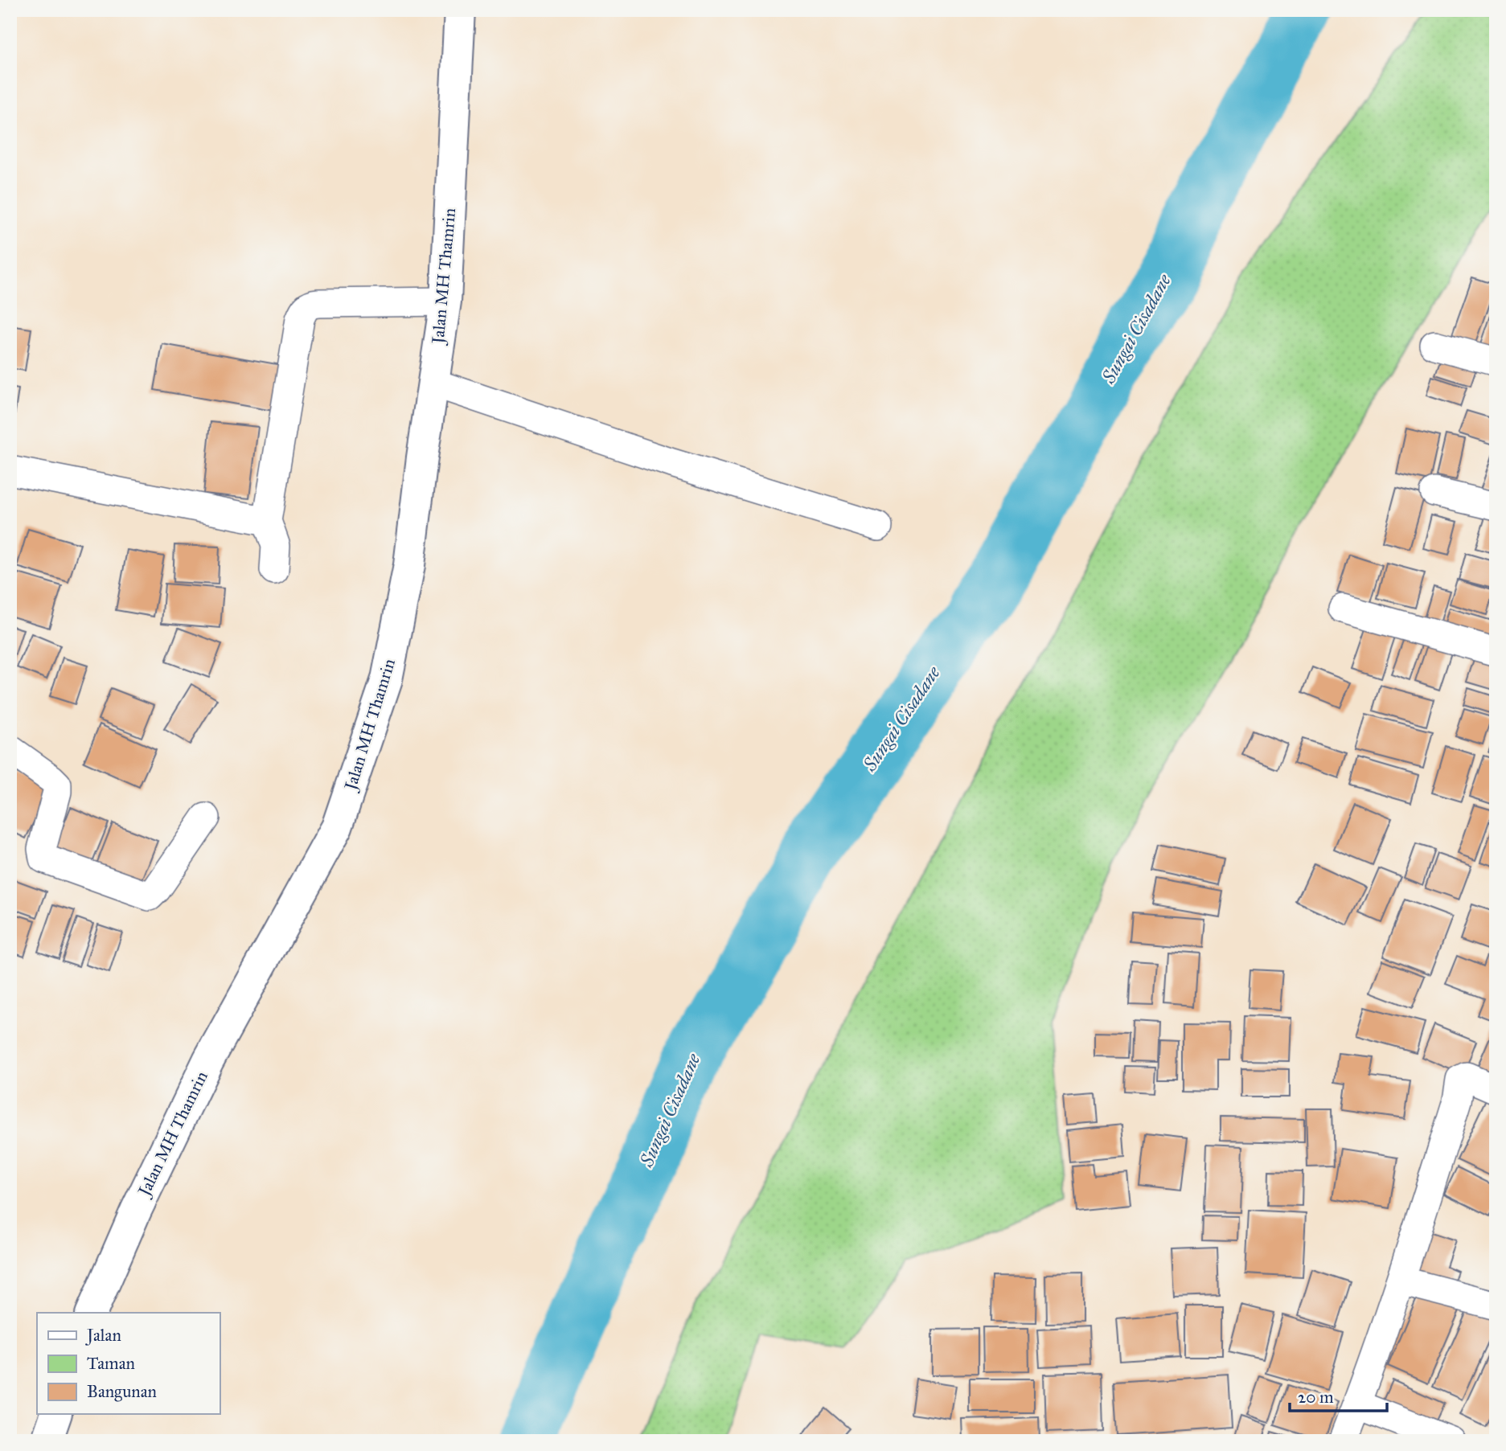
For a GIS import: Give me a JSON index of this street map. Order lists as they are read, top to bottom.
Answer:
{
  "streets": {
    "street": ["Jalan MH Thamrin"]
  },
  "water": ["Sungai Cisadane"],
  "legend": ["Jalan", "Taman", "Bangunan"],
  "scale_bar": "20 m"
}
